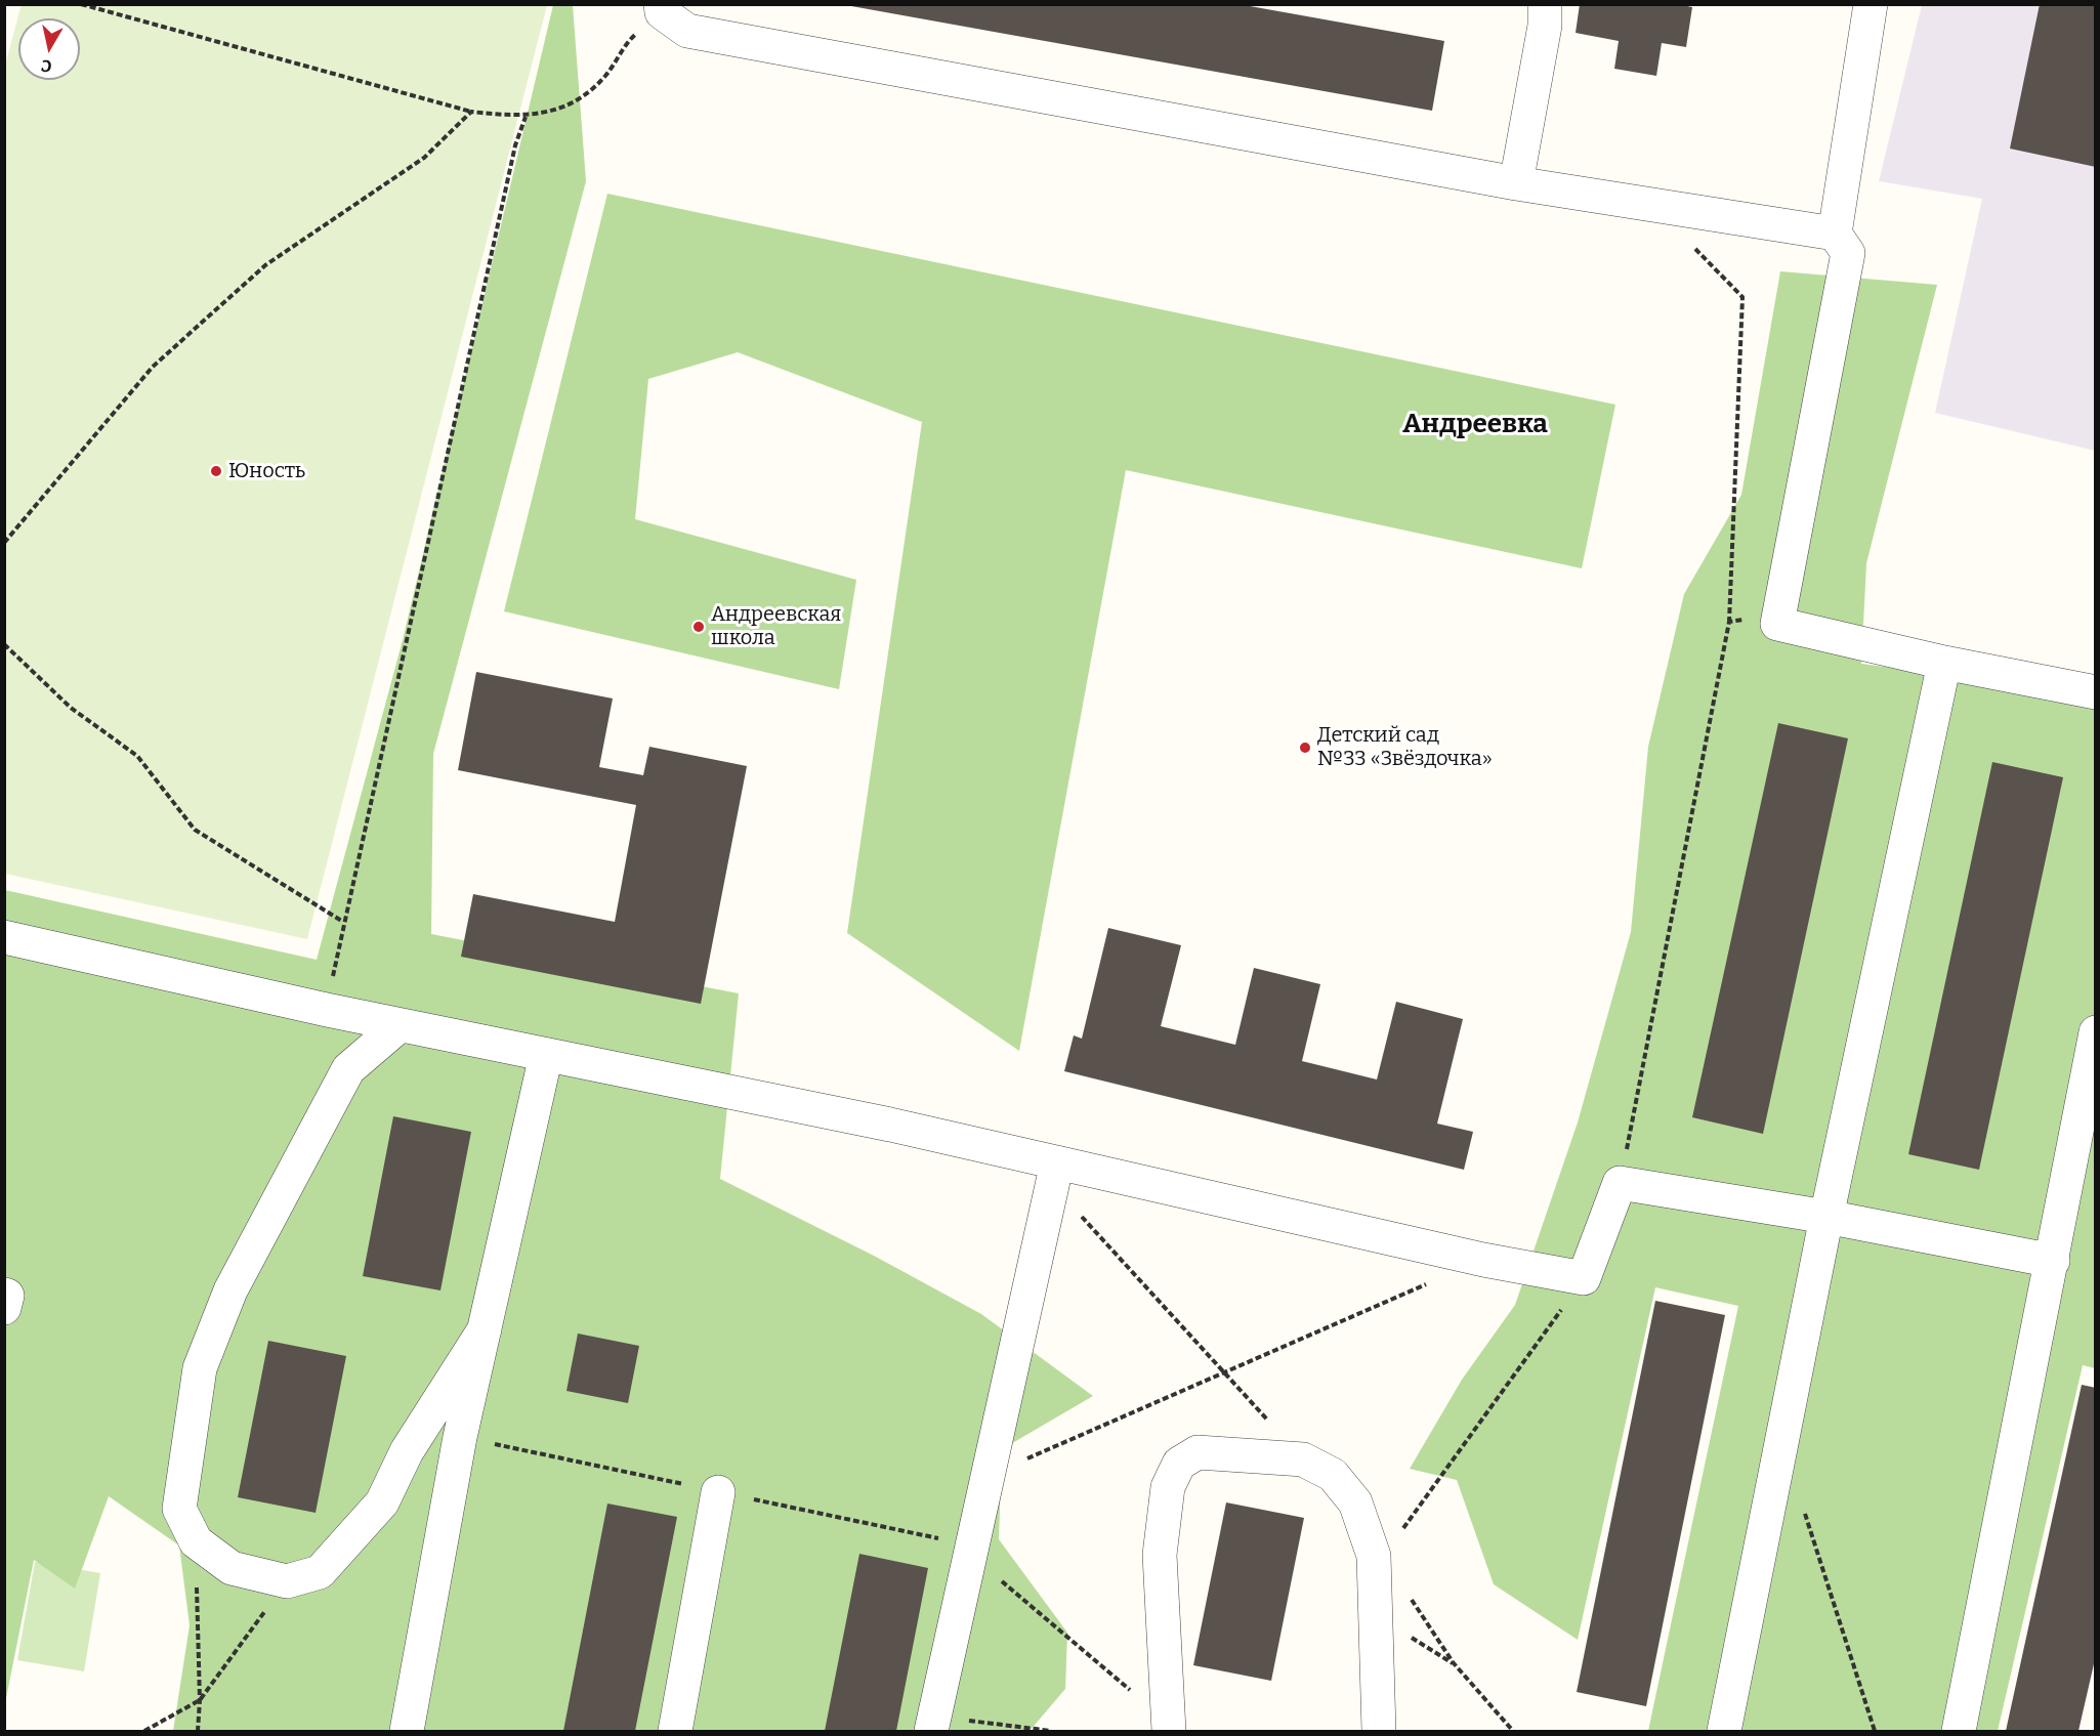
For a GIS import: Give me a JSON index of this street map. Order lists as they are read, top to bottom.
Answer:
{
  "districts": ["Андреевка"],
  "places": ["Юность", "Андреевская школа", "Детский сад №33 «Звёздочка»"],
  "north": "bottom"
}
